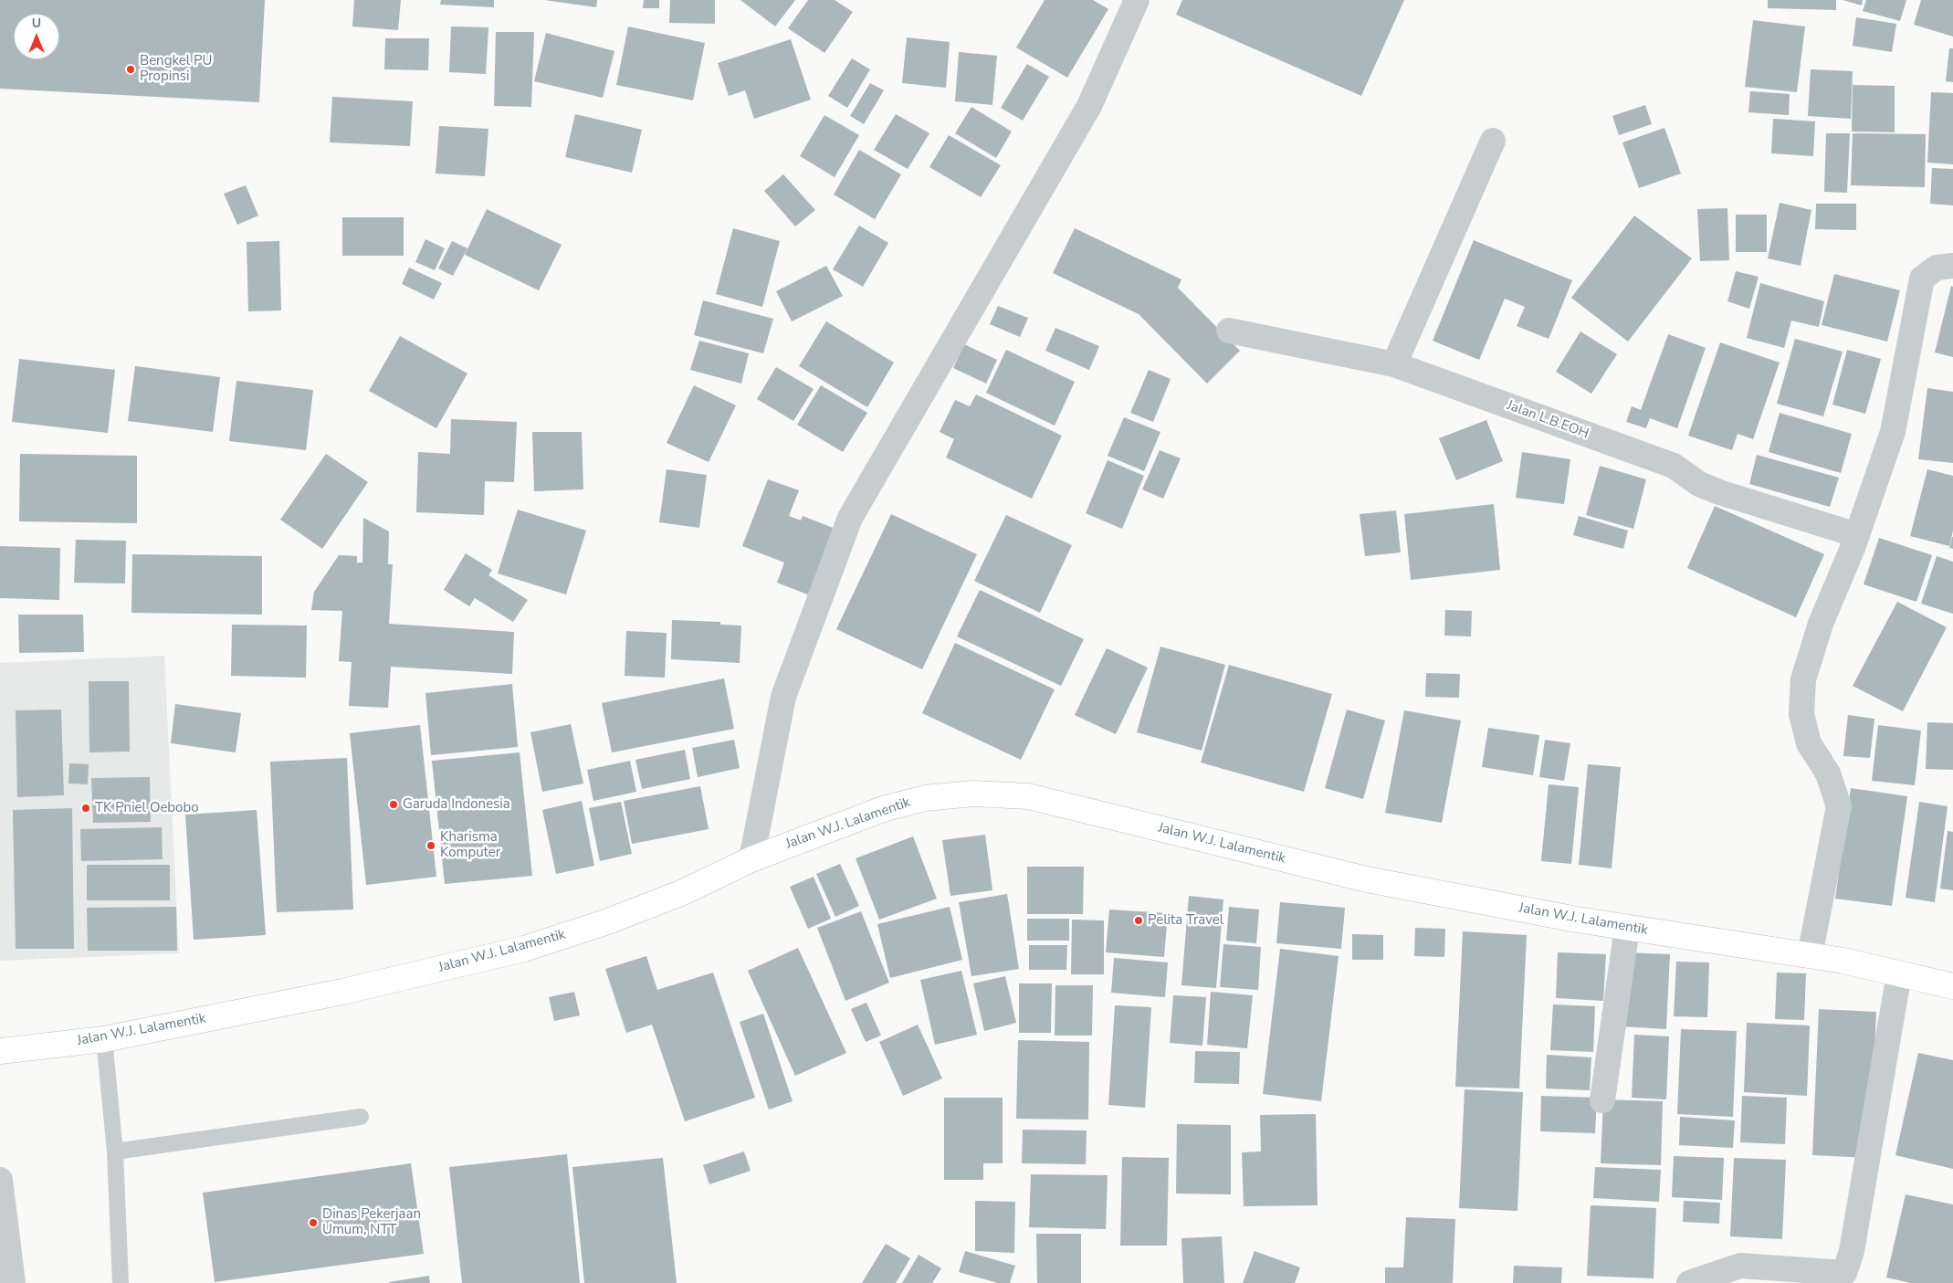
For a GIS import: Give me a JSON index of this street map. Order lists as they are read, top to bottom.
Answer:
{
  "streets": {
    "main road": ["Jalan W.J. Lalamentik"],
    "street": ["Jalan L.B.EOH"]
  },
  "places": [
    "Bengkel PU Propinsi",
    "Garuda Indonesia",
    "TK Pniel Oebobo",
    "Kharisma Komputer",
    "Pelita Travel",
    "Dinas Pekerjaan Umum, NTT"
  ],
  "north": "top"
}
